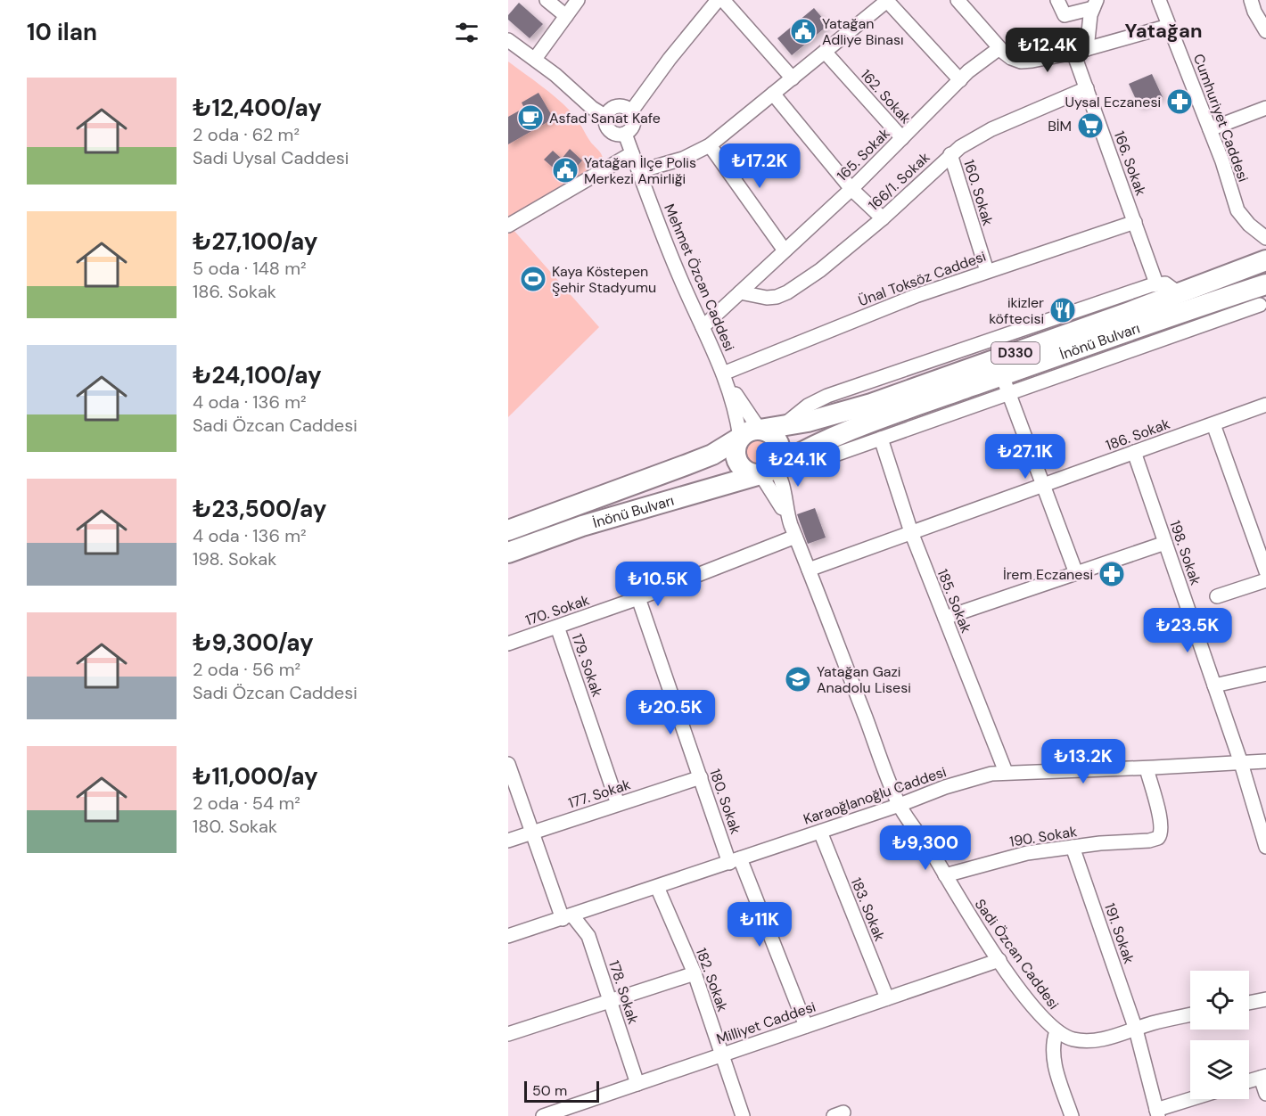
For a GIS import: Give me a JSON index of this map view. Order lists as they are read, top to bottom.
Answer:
{
  "streets": {
    "highway": ["İnönü Bulvarı", "D330"],
    "street": [
      "162. Sokak",
      "Cumhuriyet Caddesi",
      "165. Sokak",
      "166. Sokak",
      "166/1. Sokak",
      "160. Sokak",
      "Mehmet Özcan Caddesi",
      "Ünal Toksöz Caddesi",
      "186. Sokak",
      "198. Sokak",
      "185. Sokak",
      "170. Sokak",
      "179. Sokak",
      "177. Sokak",
      "Karaoğlanoğlu Caddesi",
      "180. Sokak",
      "190. Sokak",
      "183. Sokak",
      "191. Sokak",
      "Sadi Özcan Caddesi",
      "182. Sokak",
      "178. Sokak",
      "Milliyet Caddesi"
    ]
  },
  "crossings": [
    ["162. Sokak", "165. Sokak"],
    ["165. Sokak", "166/1. Sokak"],
    ["165. Sokak", "Mehmet Özcan Caddesi"],
    ["166. Sokak", "166/1. Sokak"],
    ["166. Sokak", "Ünal Toksöz Caddesi"],
    ["166. Sokak", "İnönü Bulvarı"],
    ["166/1. Sokak", "160. Sokak"],
    ["160. Sokak", "Ünal Toksöz Caddesi"],
    ["Mehmet Özcan Caddesi", "Ünal Toksöz Caddesi"],
    ["Mehmet Özcan Caddesi", "İnönü Bulvarı"],
    ["Mehmet Özcan Caddesi", "Sadi Özcan Caddesi"],
    ["İnönü Bulvarı", "185. Sokak"],
    ["İnönü Bulvarı", "Sadi Özcan Caddesi"],
    ["186. Sokak", "198. Sokak"],
    ["186. Sokak", "185. Sokak"],
    ["186. Sokak", "Sadi Özcan Caddesi"],
    ["198. Sokak", "Karaoğlanoğlu Caddesi"],
    ["185. Sokak", "Karaoğlanoğlu Caddesi"],
    ["170. Sokak", "179. Sokak"],
    ["170. Sokak", "180. Sokak"],
    ["170. Sokak", "Sadi Özcan Caddesi"],
    ["179. Sokak", "177. Sokak"],
    ["177. Sokak", "180. Sokak"],
    ["177. Sokak", "178. Sokak"],
    ["Karaoğlanoğlu Caddesi", "180. Sokak"],
    ["Karaoğlanoğlu Caddesi", "190. Sokak"],
    ["Karaoğlanoğlu Caddesi", "183. Sokak"],
    ["Karaoğlanoğlu Caddesi", "Sadi Özcan Caddesi"],
    ["Karaoğlanoğlu Caddesi", "182. Sokak"],
    ["Karaoğlanoğlu Caddesi", "178. Sokak"],
    ["180. Sokak", "Milliyet Caddesi"],
    ["190. Sokak", "191. Sokak"],
    ["190. Sokak", "Sadi Özcan Caddesi"],
    ["183. Sokak", "Milliyet Caddesi"],
    ["191. Sokak", "Sadi Özcan Caddesi"],
    ["Sadi Özcan Caddesi", "Milliyet Caddesi"],
    ["182. Sokak", "Milliyet Caddesi"],
    ["178. Sokak", "Milliyet Caddesi"]
  ],
  "districts": ["Yatağan"],
  "places": {
    "public building": ["Yatağan Adliye Binası", "Yatağan İlçe Polis Merkezi Amirliği"],
    "pharmacy": ["Uysal Eczanesi", "İrem Eczanesi"],
    "cafe": ["Asfad Sanat Kafe"],
    "supermarket": ["BİM"],
    "sports": ["Kaya Köstepen Şehir Stadyumu"],
    "restaurant": ["ikizler köftecisi"],
    "school or university": ["Yatağan Gazi Anadolu Lisesi"]
  },
  "scale_bar": "50 m",
  "page": {
    "heading": "10 ilan",
    "price": [
      "₺12.4K",
      "₺17.2K",
      "₺27.1K",
      "₺24.1K",
      "₺10.5K",
      "₺23.5K",
      "₺20.5K",
      "₺13.2K",
      "₺9,300",
      "₺11K"
    ],
    "list": [
      {
        "name": "₺12,400/ay",
        "note": "2 oda · 62 m² · Sadi Uysal Caddesi"
      },
      {
        "name": "₺27,100/ay",
        "note": "5 oda · 148 m² · 186. Sokak"
      },
      {
        "name": "₺24,100/ay",
        "note": "4 oda · 136 m² · Sadi Özcan Caddesi"
      },
      {
        "name": "₺23,500/ay",
        "note": "4 oda · 136 m² · 198. Sokak"
      },
      {
        "name": "₺9,300/ay",
        "note": "2 oda · 56 m² · Sadi Özcan Caddesi"
      },
      {
        "name": "₺11,000/ay",
        "note": "2 oda · 54 m² · 180. Sokak"
      }
    ],
    "scale": "50 m"
  }
}
